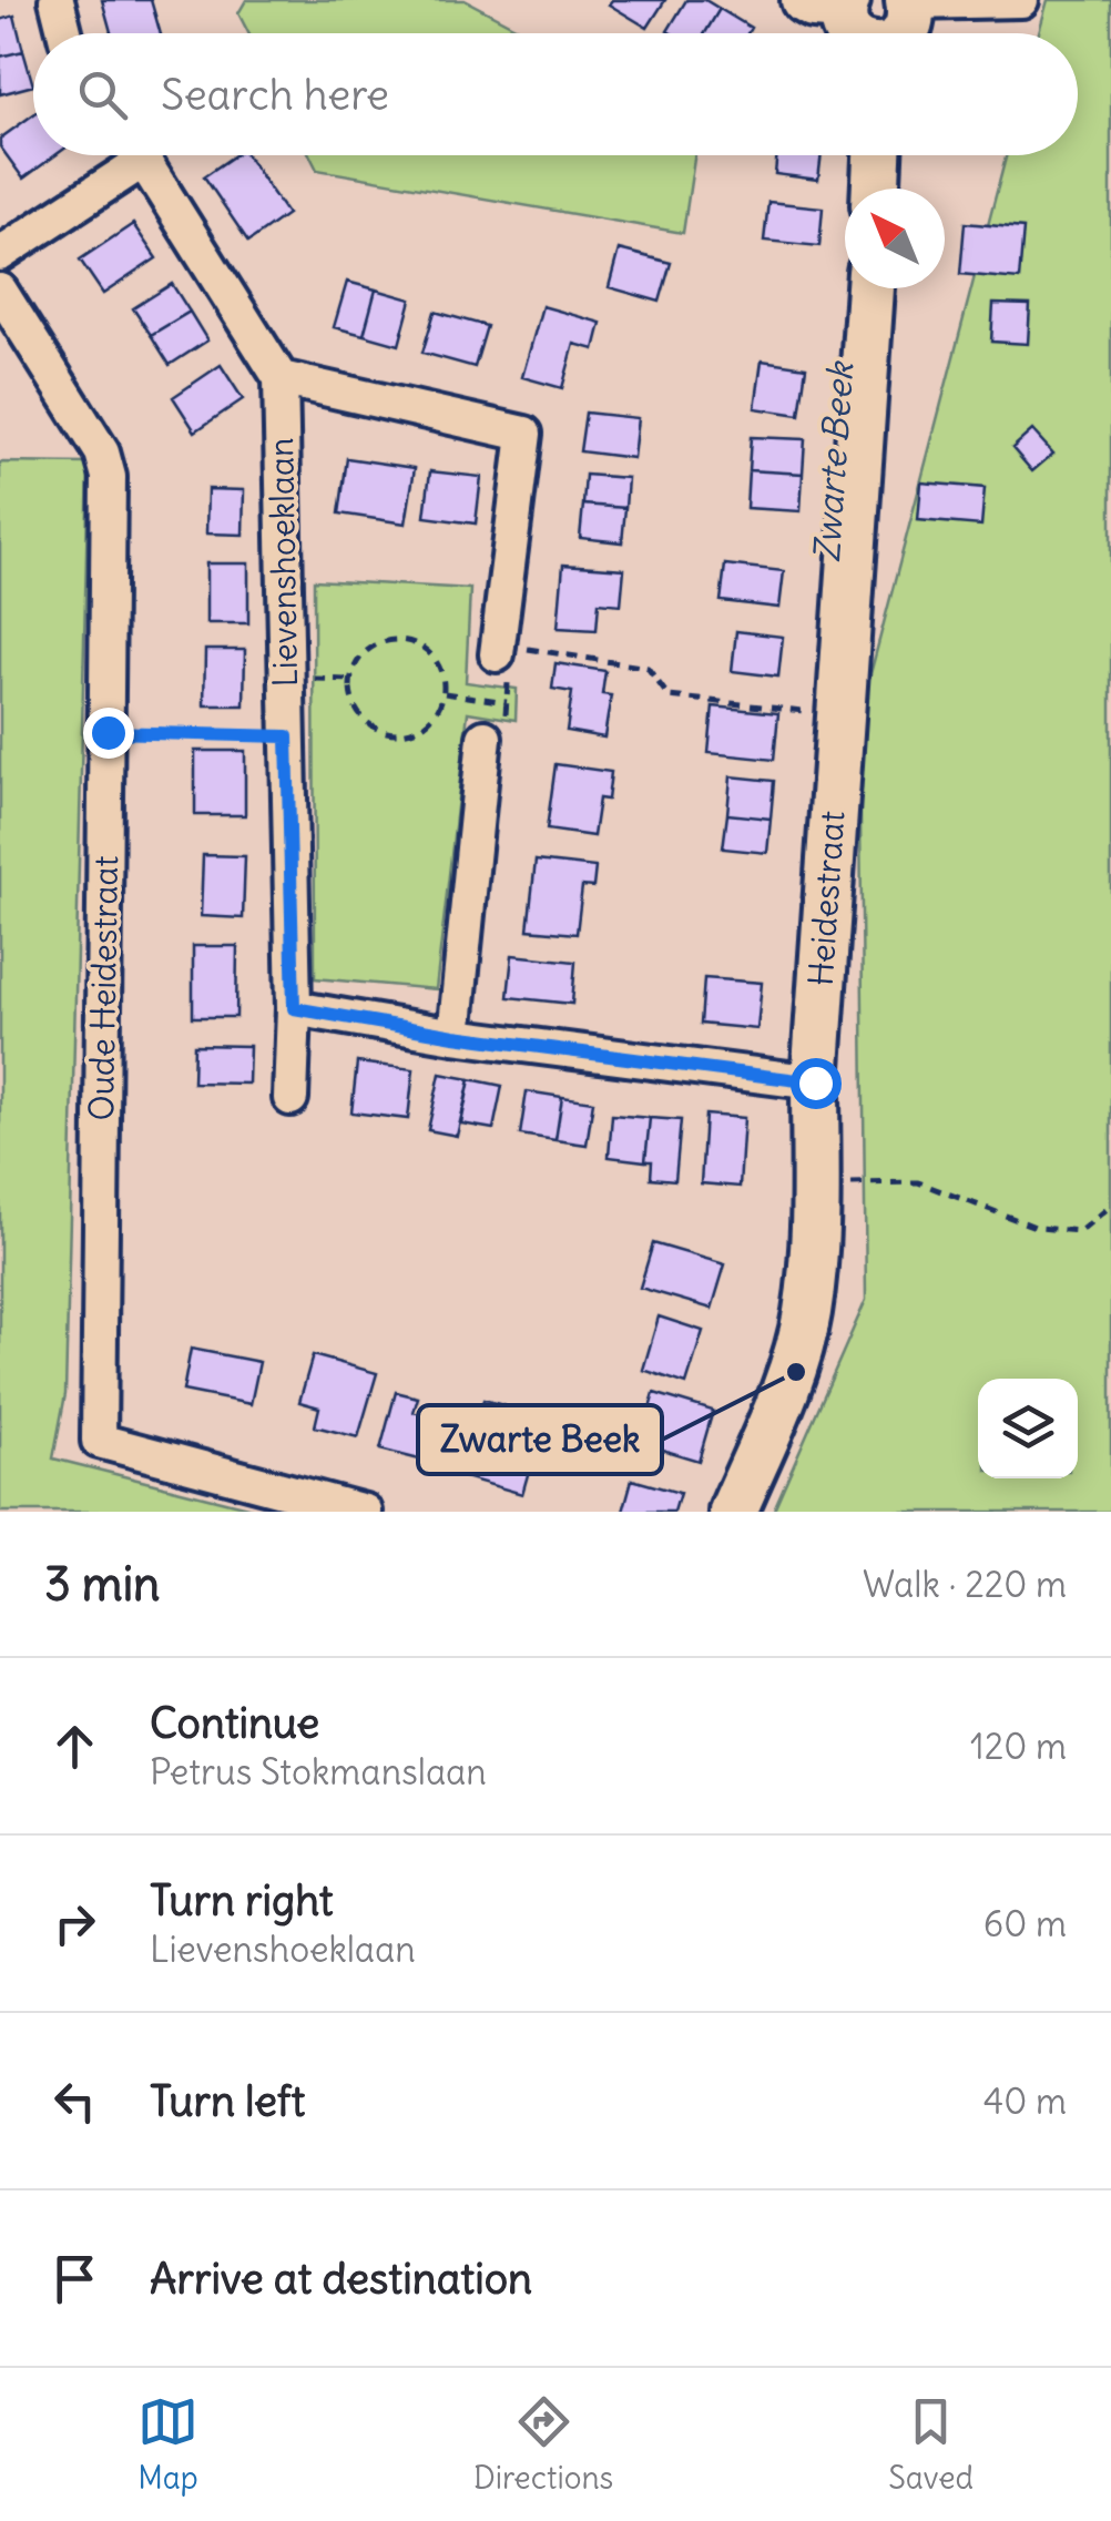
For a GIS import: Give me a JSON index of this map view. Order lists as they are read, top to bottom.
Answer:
{
  "streets": {
    "street": ["Lievenshoeklaan", "Heidestraat", "Oude Heidestraat"]
  },
  "water": ["Zwarte Beek"],
  "places": ["Zwarte Beek"],
  "north": "top left",
  "page": {
    "search": "Search here",
    "heading": ["3 min", "Walk · 220 m"],
    "list": [
      ["Continue", "Petrus Stokmanslaan", "120 m"],
      ["Turn right", "Lievenshoeklaan", "60 m"],
      ["Turn left", "40 m"],
      "Arrive at destination"
    ],
    "nav": ["Map", "Directions", "Saved"]
  }
}
